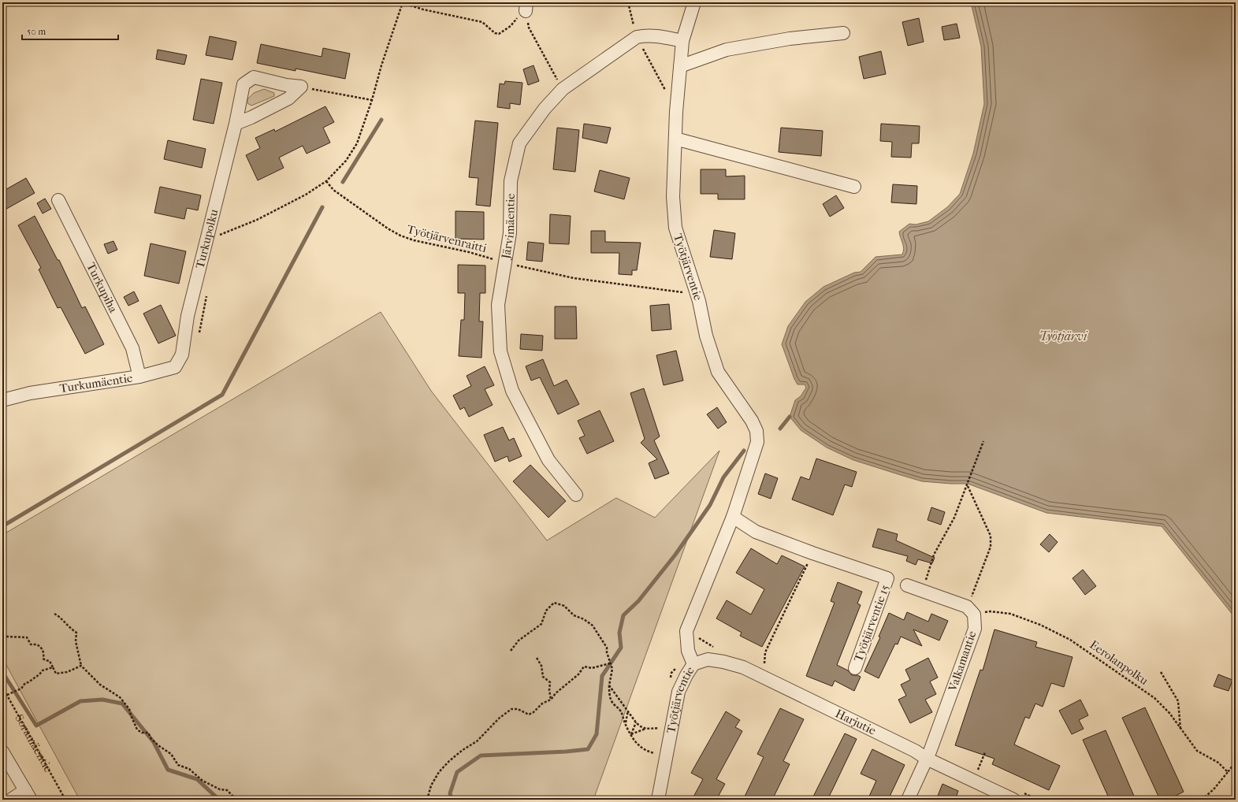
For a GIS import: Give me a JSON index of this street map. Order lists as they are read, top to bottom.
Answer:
{
  "streets": {
    "street": [
      "Järvimäentie",
      "Turkupolku",
      "Työtjärventie",
      "Turkupiha",
      "Turkumäentie",
      "Työtjärventie 15",
      "Valkamantie",
      "Harjutie"
    ],
    "path": ["Työtjärvenraitti", "Eerolanpolku", "Soramäentie"]
  },
  "crossings": [
    ["Järvimäentie", "Työtjärvenraitti"],
    ["Järvimäentie", "Työtjärventie"],
    ["Turkupolku", "Turkumäentie"],
    ["Työtjärventie", "Harjutie"],
    ["Turkupiha", "Turkumäentie"],
    ["Valkamantie", "Eerolanpolku"],
    ["Valkamantie", "Harjutie"]
  ],
  "water": ["Työtjärvi"],
  "scale_bar": "50 m"
}
